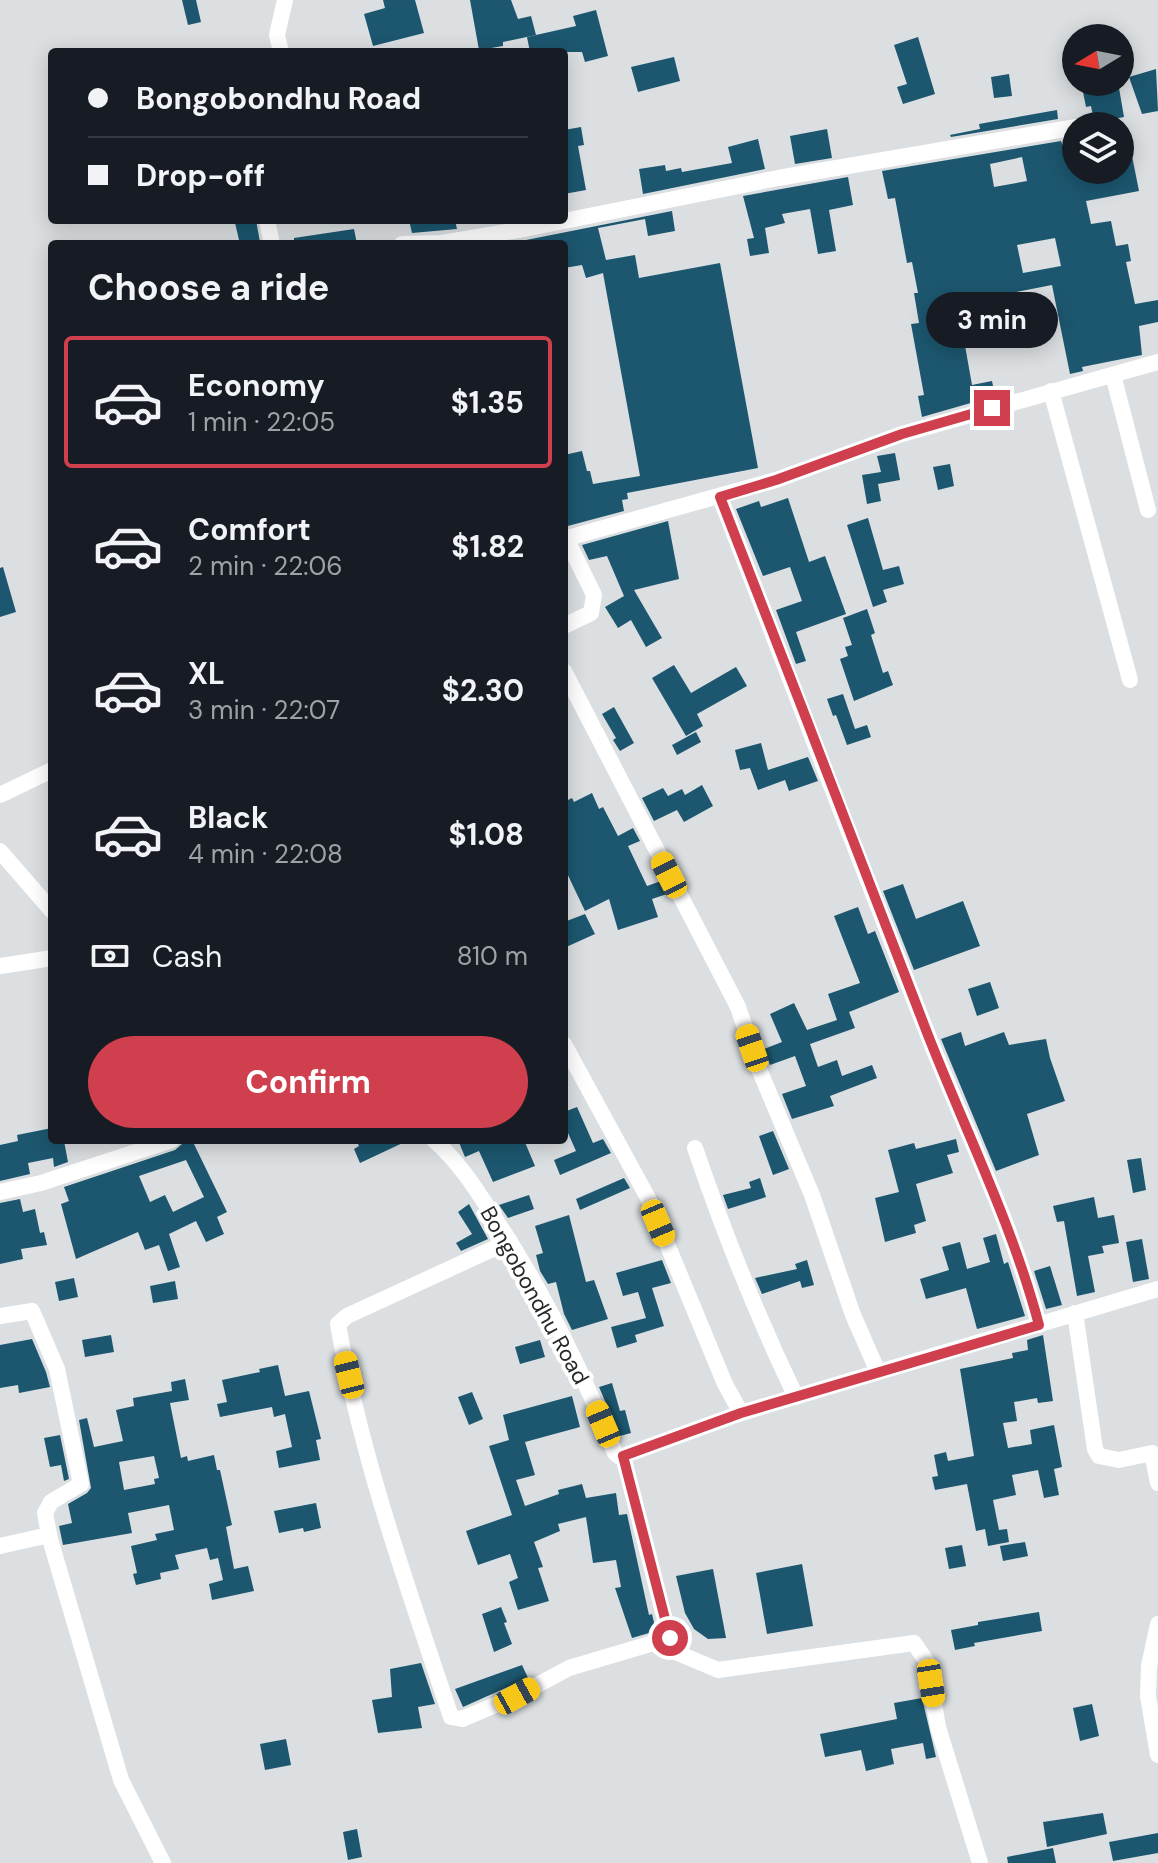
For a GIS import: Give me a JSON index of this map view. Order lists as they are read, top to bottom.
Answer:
{
  "streets": {
    "street": ["Bongobondhu Road"]
  },
  "north": "left",
  "page": {
    "banner": ["Bongobondhu Road", "Drop-off"],
    "heading": "Choose a ride",
    "bubble": "3 min",
    "list": [
      {
        "name": "Economy",
        "note": "1 min · 22:05",
        "value": "$1.35"
      },
      {
        "name": "Comfort",
        "note": "2 min · 22:06",
        "value": "$1.82"
      },
      {
        "name": "XL",
        "note": "3 min · 22:07",
        "value": "$2.30"
      },
      {
        "name": "Black",
        "note": "4 min · 22:08",
        "value": "$1.08"
      }
    ],
    "pay": ["Cash", "810 m"],
    "buttons": "Confirm"
  }
}
